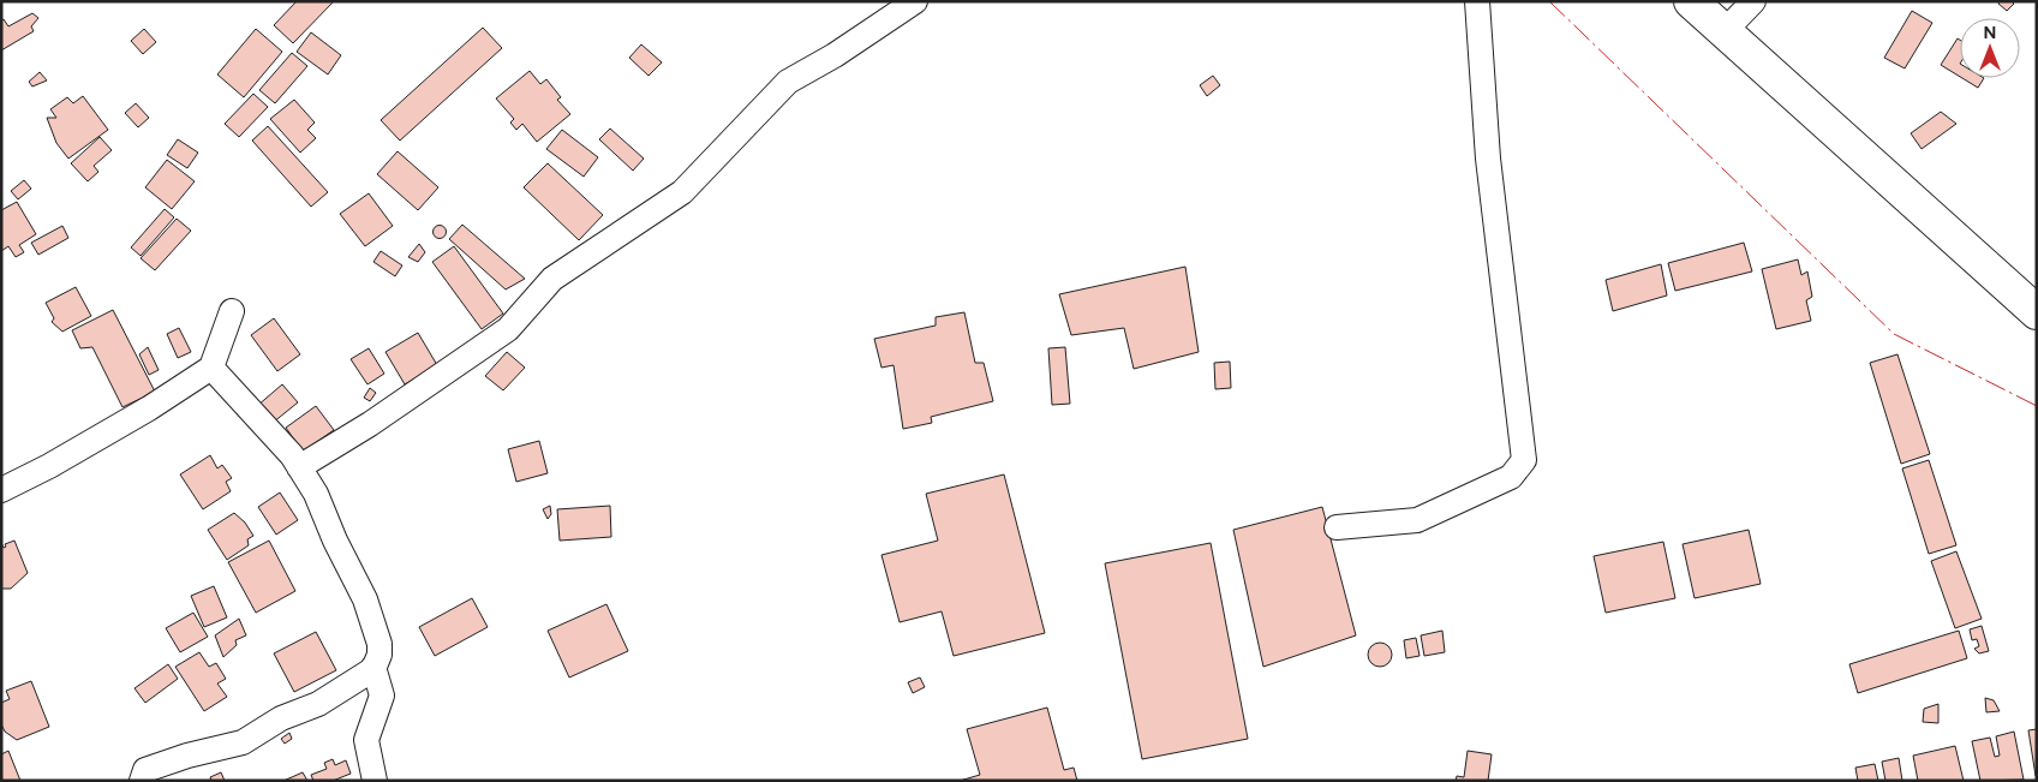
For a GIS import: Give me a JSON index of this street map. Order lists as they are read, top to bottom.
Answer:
{
  "north": "top"
}
